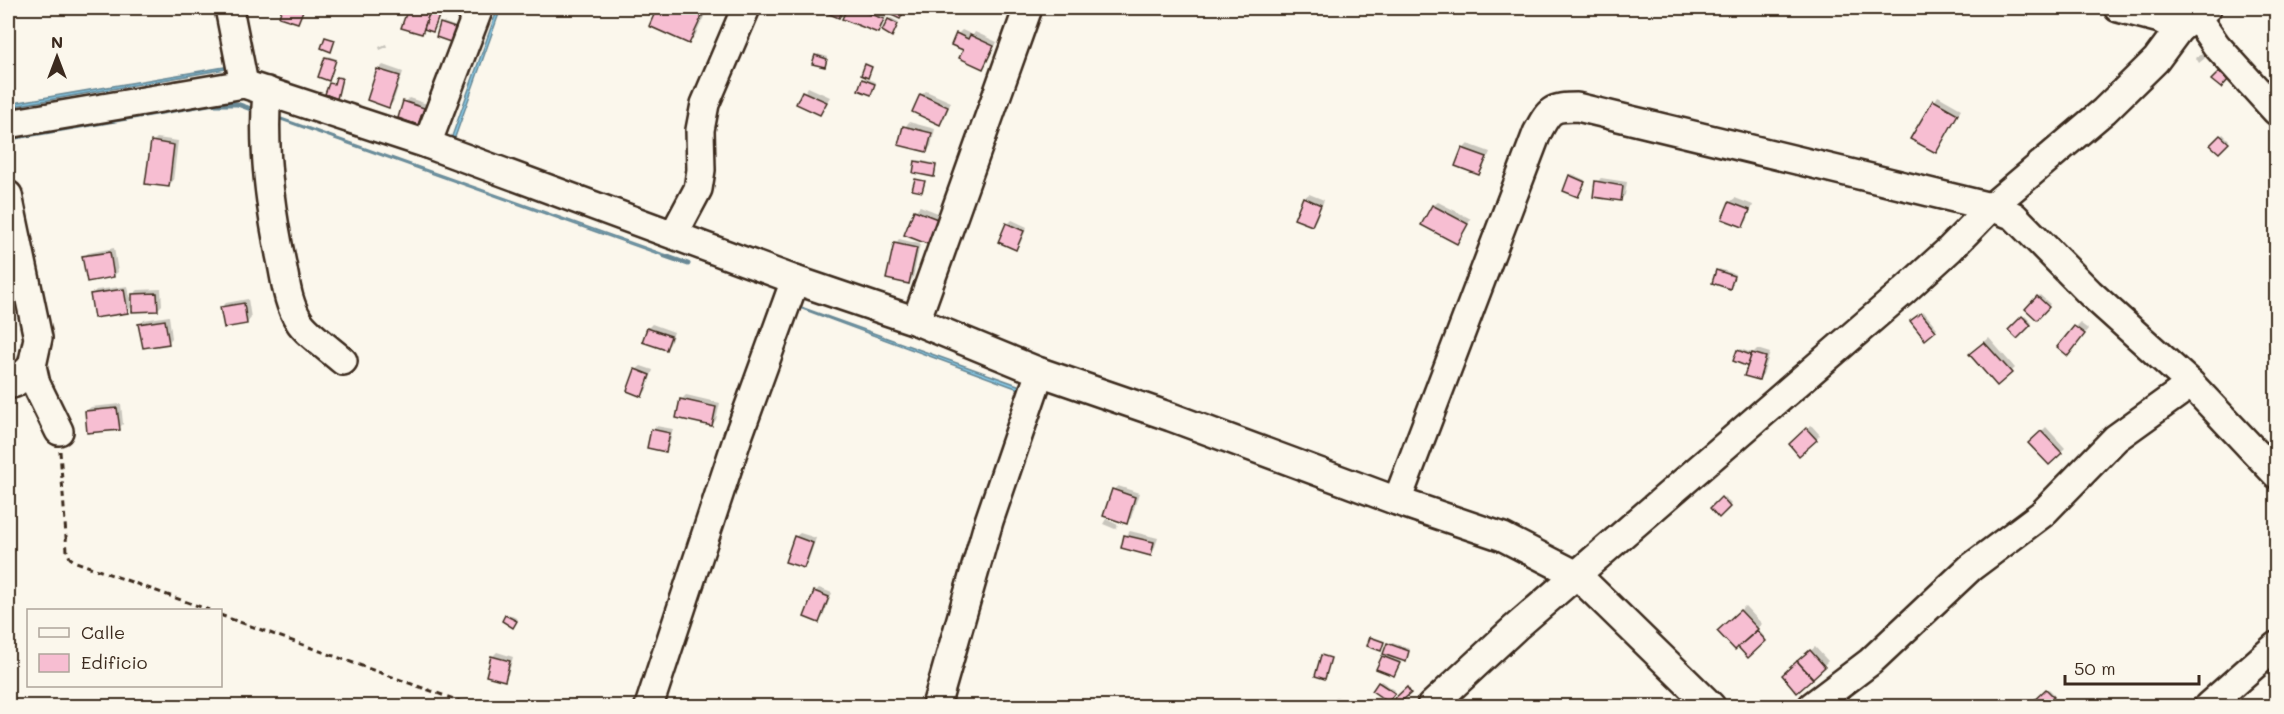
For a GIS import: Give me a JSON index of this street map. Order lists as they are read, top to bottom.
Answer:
{
  "legend": ["Calle", "Edificio"],
  "scale_bar": "50 m",
  "north": "top"
}
